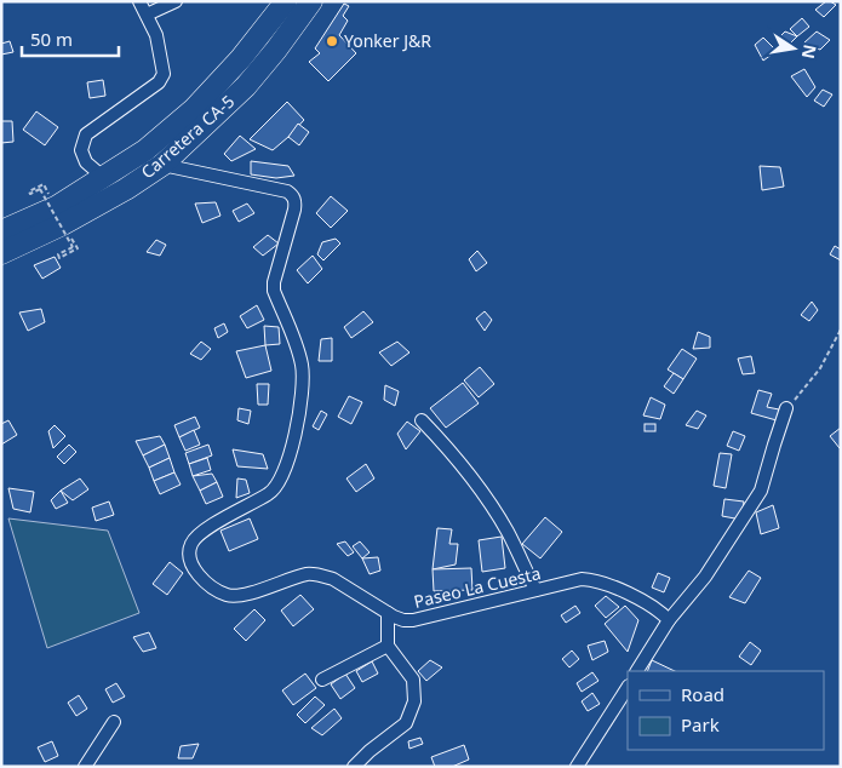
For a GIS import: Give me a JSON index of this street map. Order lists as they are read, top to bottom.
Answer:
{
  "streets": {
    "highway": ["Carretera CA-5"],
    "street": ["Paseo La Cuesta"]
  },
  "crossings": [
    ["Carretera CA-5", "Paseo La Cuesta"]
  ],
  "places": ["Yonker J&R"],
  "legend": ["Road", "Park"],
  "scale_bar": "50 m",
  "north": "right"
}
